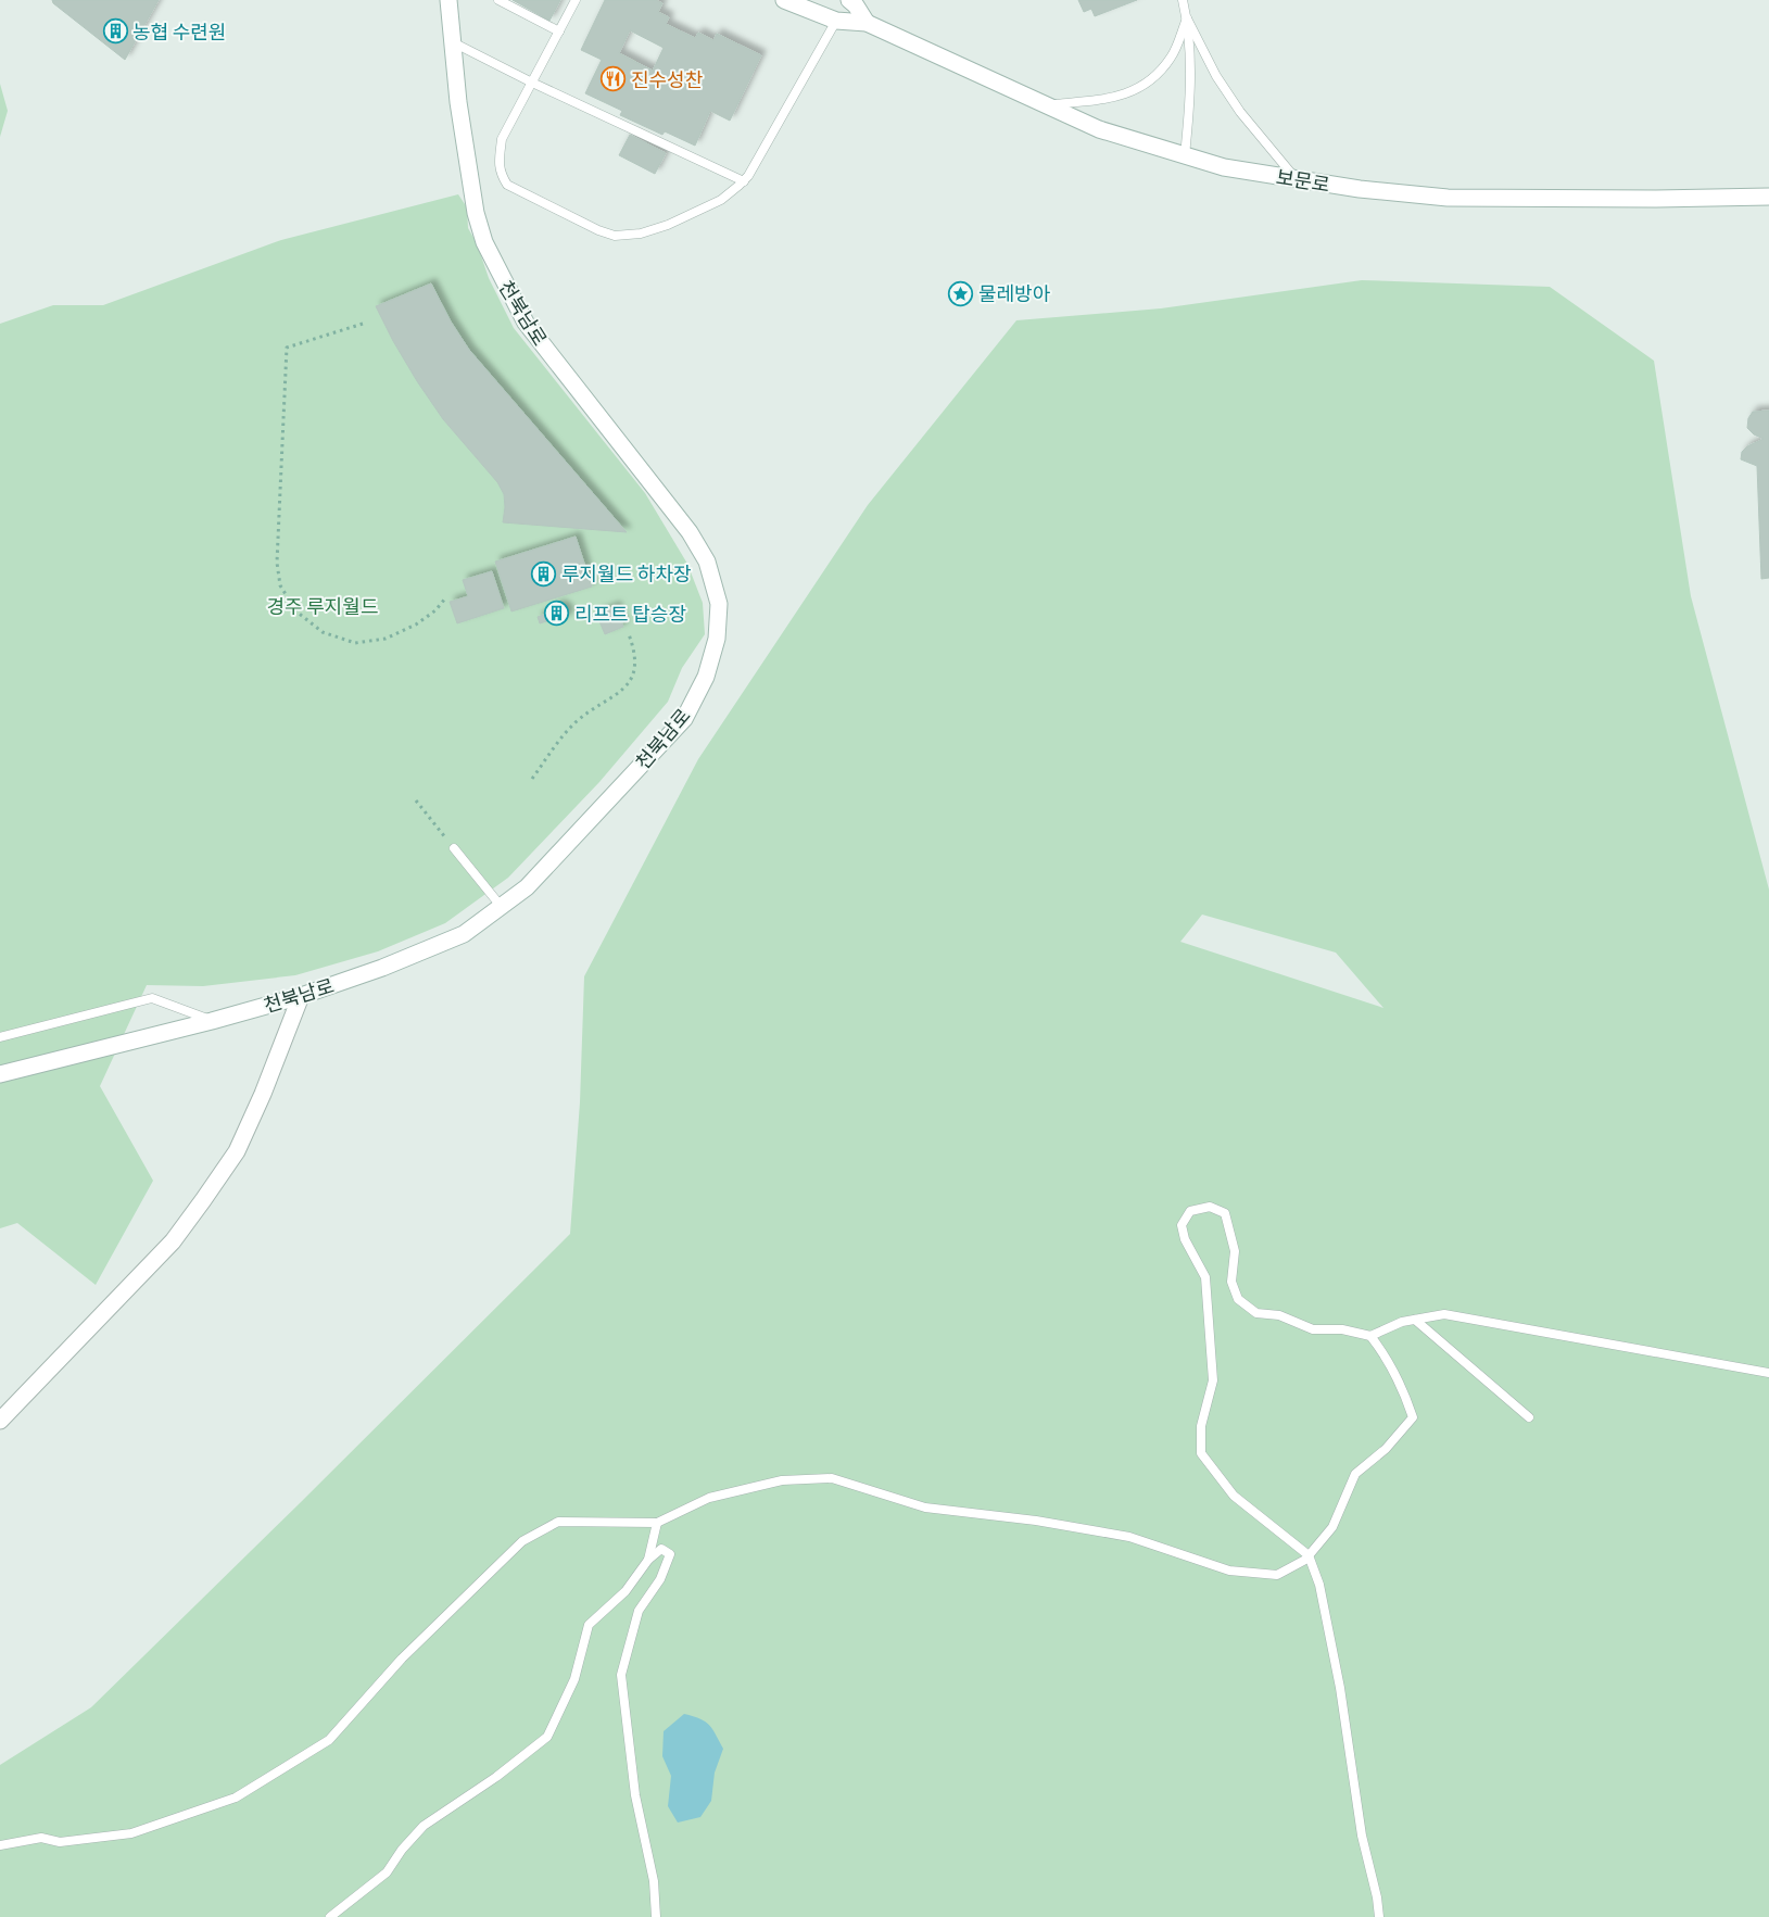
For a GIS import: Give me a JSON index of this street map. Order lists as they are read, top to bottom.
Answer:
{
  "streets": {
    "main road": ["보문로", "천북남로"]
  },
  "parks": ["경주 루지월드"],
  "places": {
    "building": ["농협 수련원", "루지월드 하차장", "리프트 탑승장"],
    "restaurant": ["진수성찬"],
    "place": ["물레방아"]
  }
}
